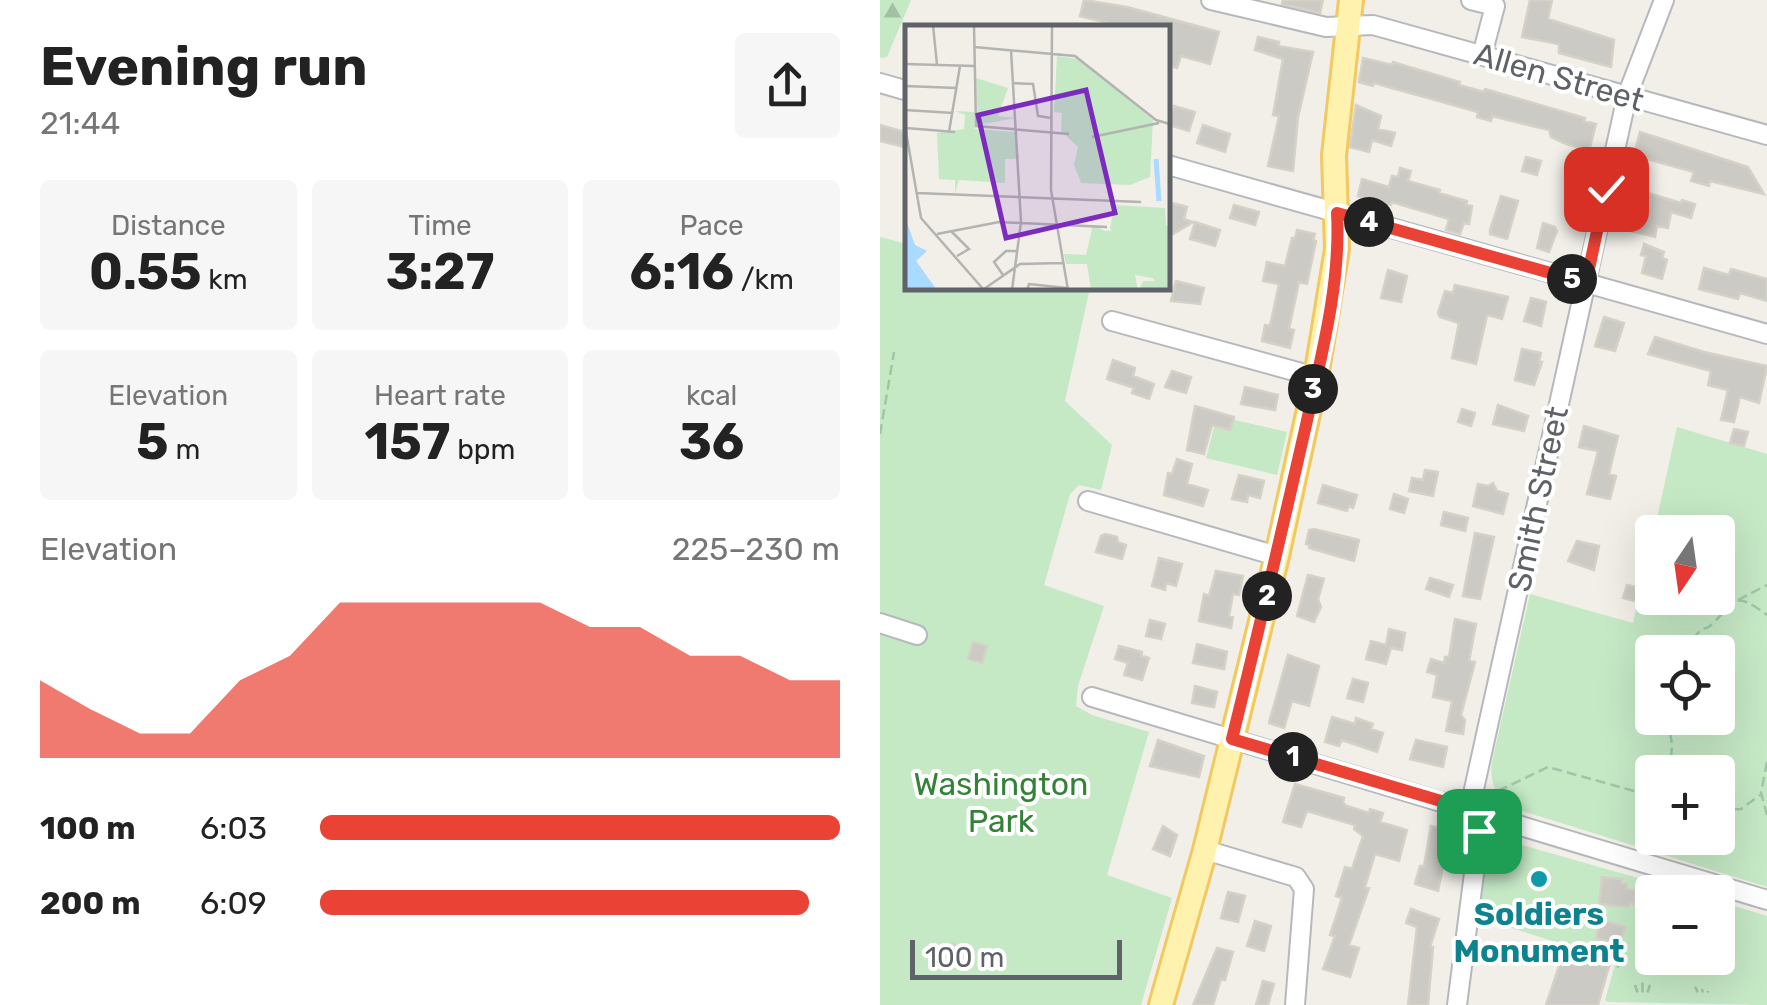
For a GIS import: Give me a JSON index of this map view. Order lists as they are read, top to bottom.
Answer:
{
  "streets": {
    "street": ["Allen Street", "Smith Street"]
  },
  "crossings": [
    ["Allen Street", "Smith Street"]
  ],
  "parks": ["Washington Park"],
  "places": ["Soldiers Monument"],
  "scale_bar": "100 m",
  "north": "bottom",
  "page": {
    "heading": ["Evening run", "21:44"],
    "stats": [
      ["Distance", "0.55 km"],
      ["Time", "3:27"],
      ["Pace", "6:16 /km"],
      ["Elevation", "5 m"],
      ["Heart rate", "157 bpm"],
      ["kcal", "36"]
    ],
    "pins": [
      "4",
      "5",
      "3",
      "2",
      "1"
    ],
    "chart": ["Elevation", "225–230 m"],
    "map_buttons": ["+", "−"],
    "list": [
      {
        "name": "100 m",
        "note": "6:03"
      },
      {
        "name": "200 m",
        "note": "6:09"
      }
    ],
    "scale": "100 m"
  }
}
